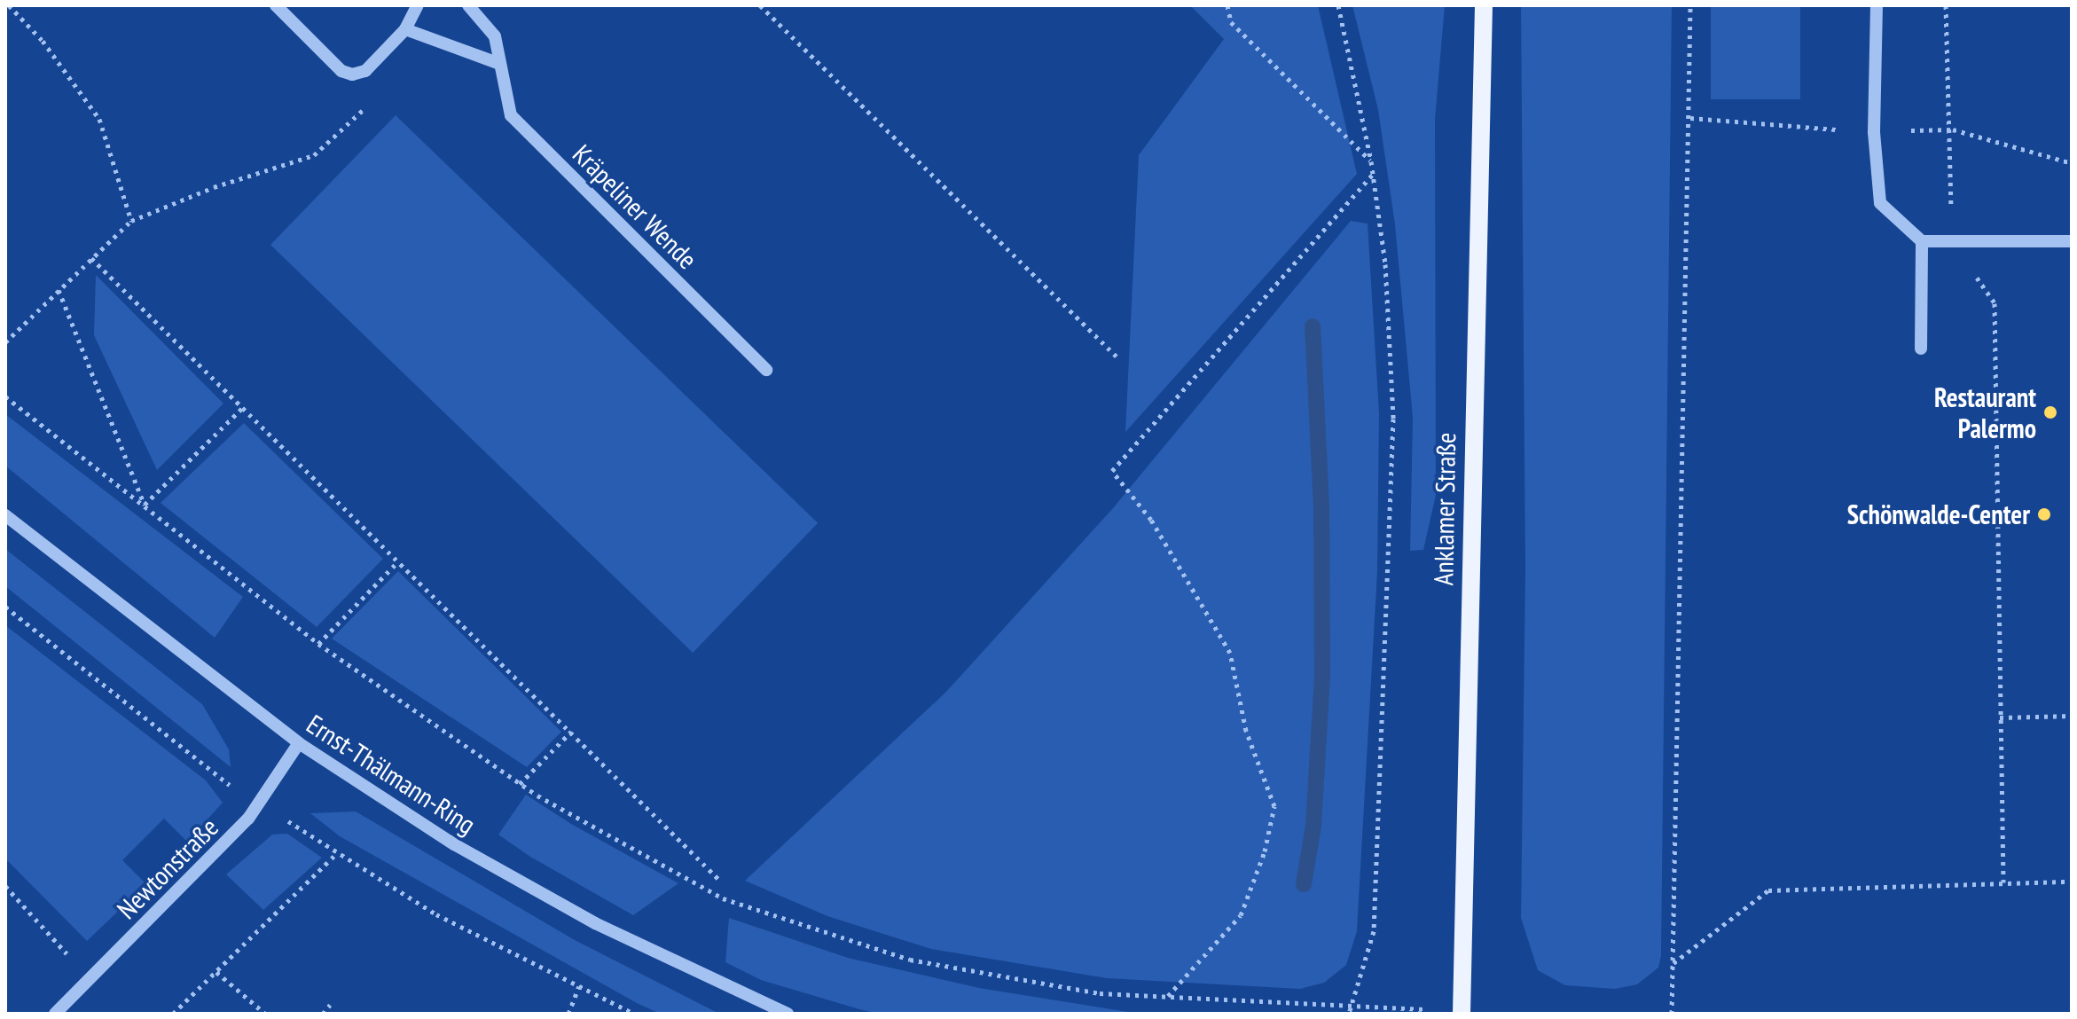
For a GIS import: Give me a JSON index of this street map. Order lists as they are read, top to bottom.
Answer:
{
  "streets": {
    "main road": ["Anklamer Straße"],
    "street": ["Kräpeliner Wende", "Ernst-Thälmann-Ring", "Newtonstraße"]
  },
  "crossings": [
    ["Ernst-Thälmann-Ring", "Newtonstraße"]
  ],
  "places": ["Restaurant Palermo", "Schönwalde-Center"]
}
